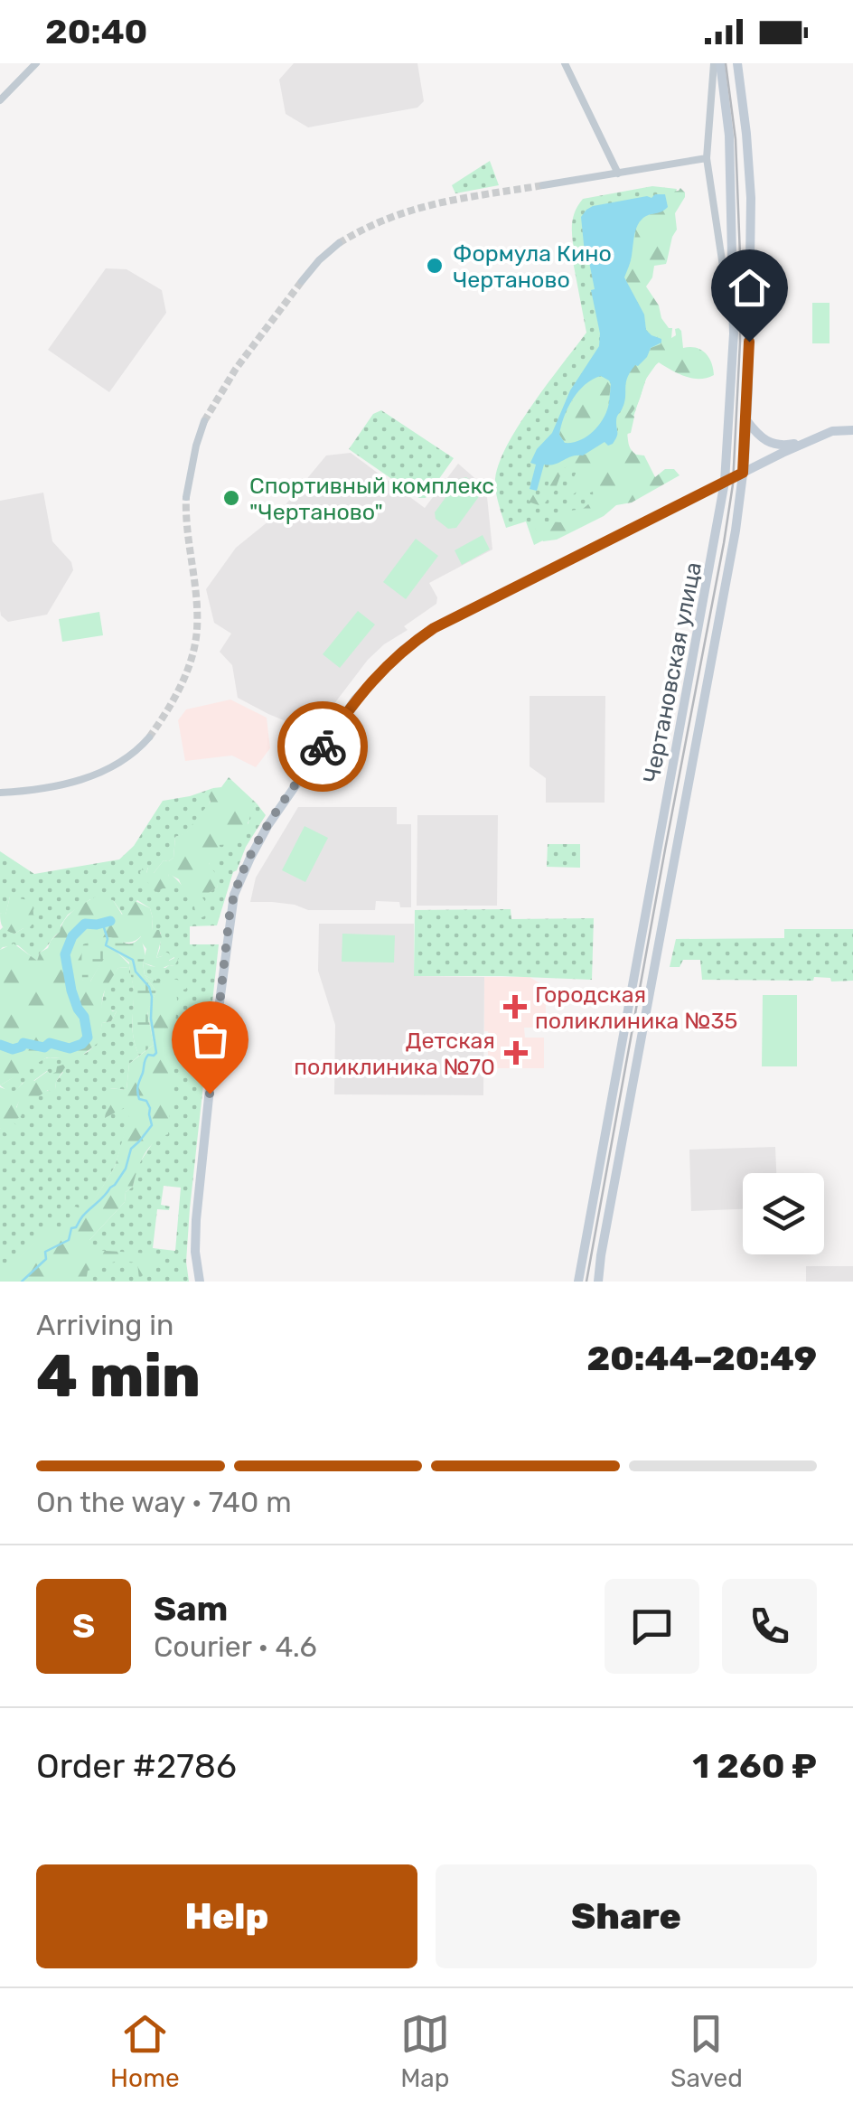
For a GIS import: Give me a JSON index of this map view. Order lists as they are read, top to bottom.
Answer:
{
  "streets": {
    "main road": ["Чертановская улица"]
  },
  "places": {
    "other": ["Формула Кино Чертаново", "Спортивный комплекс \"Чертаново\""],
    "health": ["Городская поликлиника №35", "Детская поликлиника №70"]
  },
  "page": {
    "status": "20:40",
    "heading": ["4 min", "Arriving in", "20:44–20:49"],
    "panel": [
      "Sam",
      "Courier · 4.6",
      "Order #2786",
      "1 260 ₽"
    ],
    "bar": "On the way · 740 m",
    "round": "S",
    "buttons": ["Help", "Share"],
    "tabs": ["Home", "Map", "Saved"]
  }
}
